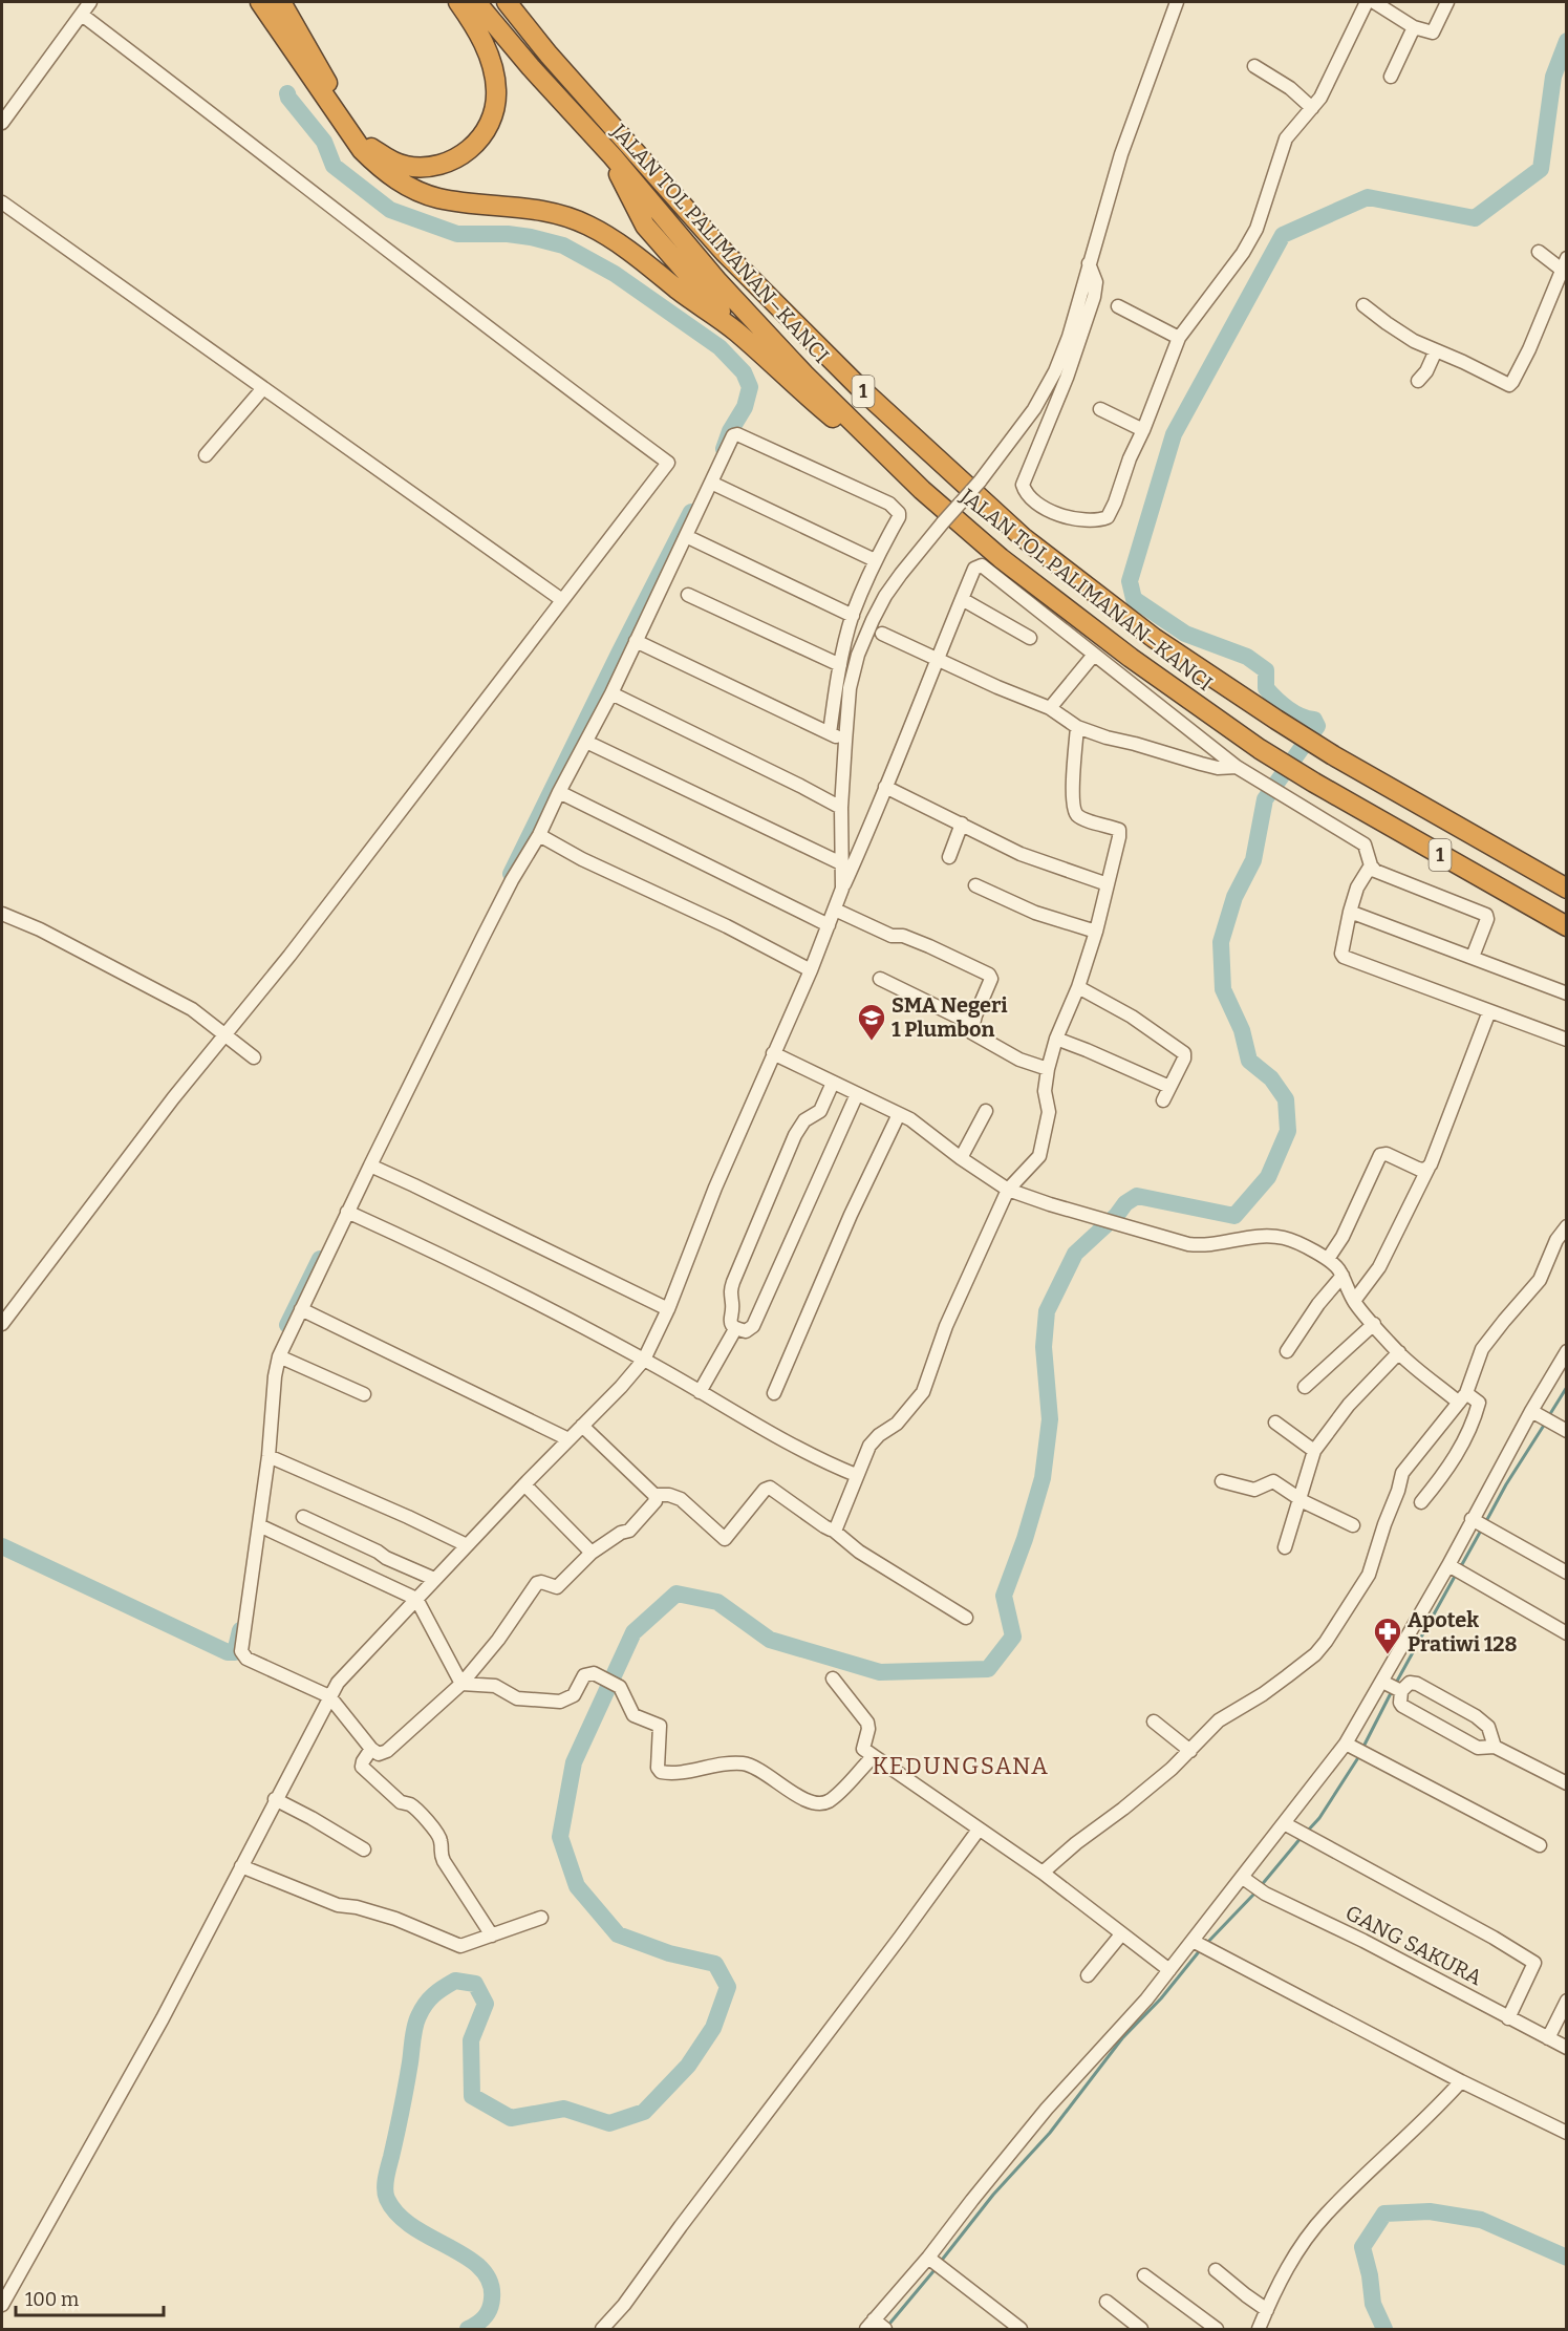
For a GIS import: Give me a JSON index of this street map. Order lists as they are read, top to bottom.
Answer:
{
  "streets": {
    "highway": ["JALAN TOL PALIMANAN–KANCI", "1"],
    "street": ["GANG SAKURA"]
  },
  "districts": ["KEDUNGSANA"],
  "places": {
    "school or university": ["SMA Negeri 1 Plumbon"],
    "pharmacy": ["Apotek Pratiwi 128"]
  },
  "scale_bar": "100 m"
}
